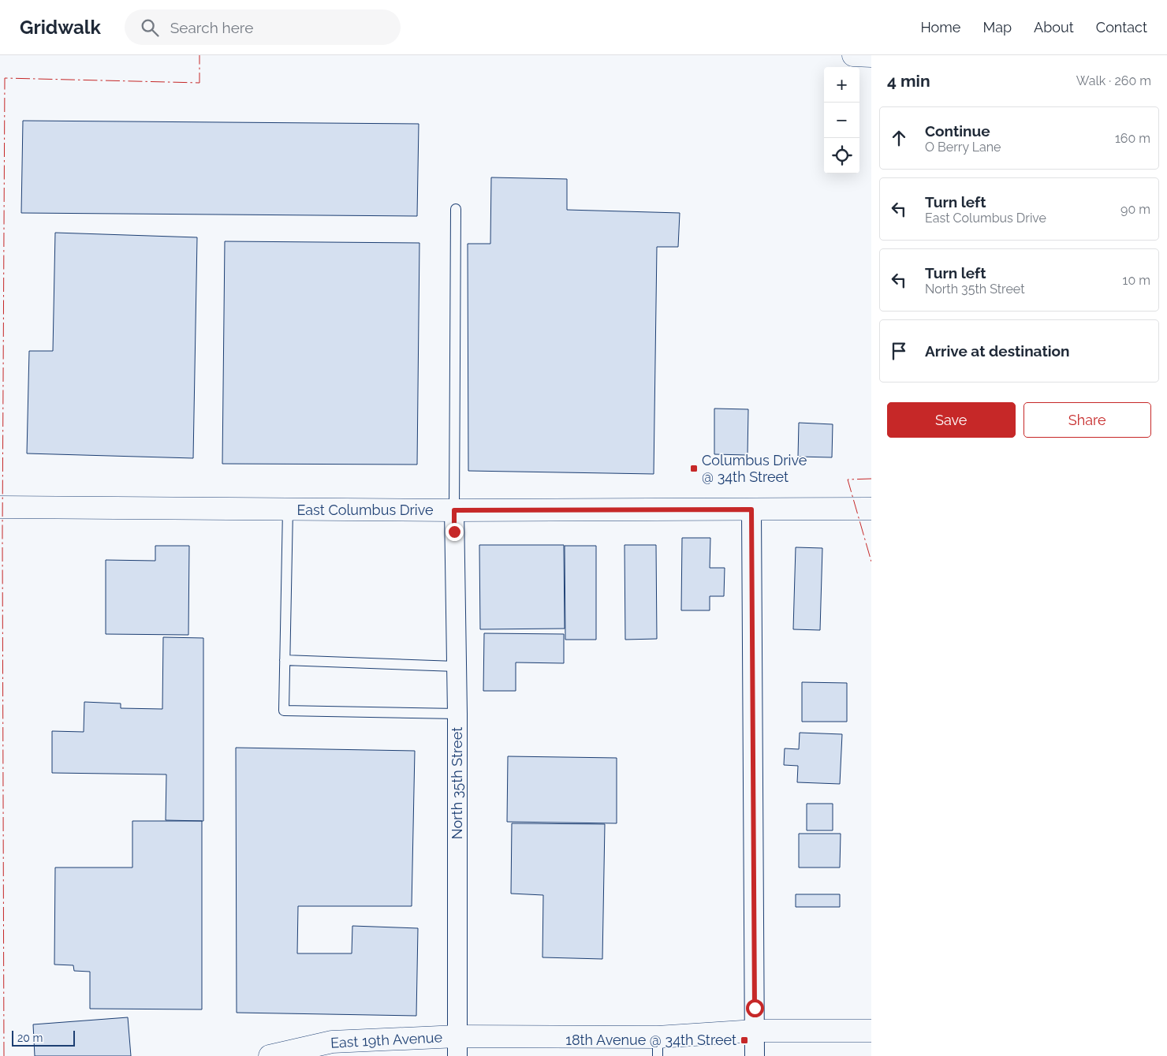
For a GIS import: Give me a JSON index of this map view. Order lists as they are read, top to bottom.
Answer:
{
  "streets": {
    "main road": ["East Columbus Drive", "East 19th Avenue"],
    "street": ["North 35th Street"]
  },
  "crossings": [
    ["East Columbus Drive", "North 35th Street"],
    ["North 35th Street", "East 19th Avenue"]
  ],
  "places": {
    "transit": ["Columbus Drive @ 34th Street", "18th Avenue @ 34th Street"]
  },
  "scale_bar": "20 m",
  "page": {
    "header": "Gridwalk",
    "search": "Search here",
    "nav": [
      "Home",
      "Map",
      "About",
      "Contact"
    ],
    "heading": ["4 min", "Walk · 260 m"],
    "map_buttons": ["+", "−"],
    "list": [
      ["Continue", "O Berry Lane", "160 m"],
      ["Turn left", "East Columbus Drive", "90 m"],
      ["Turn left", "North 35th Street", "10 m"],
      "Arrive at destination"
    ],
    "buttons": ["Save", "Share"],
    "scale": "20 m"
  }
}
